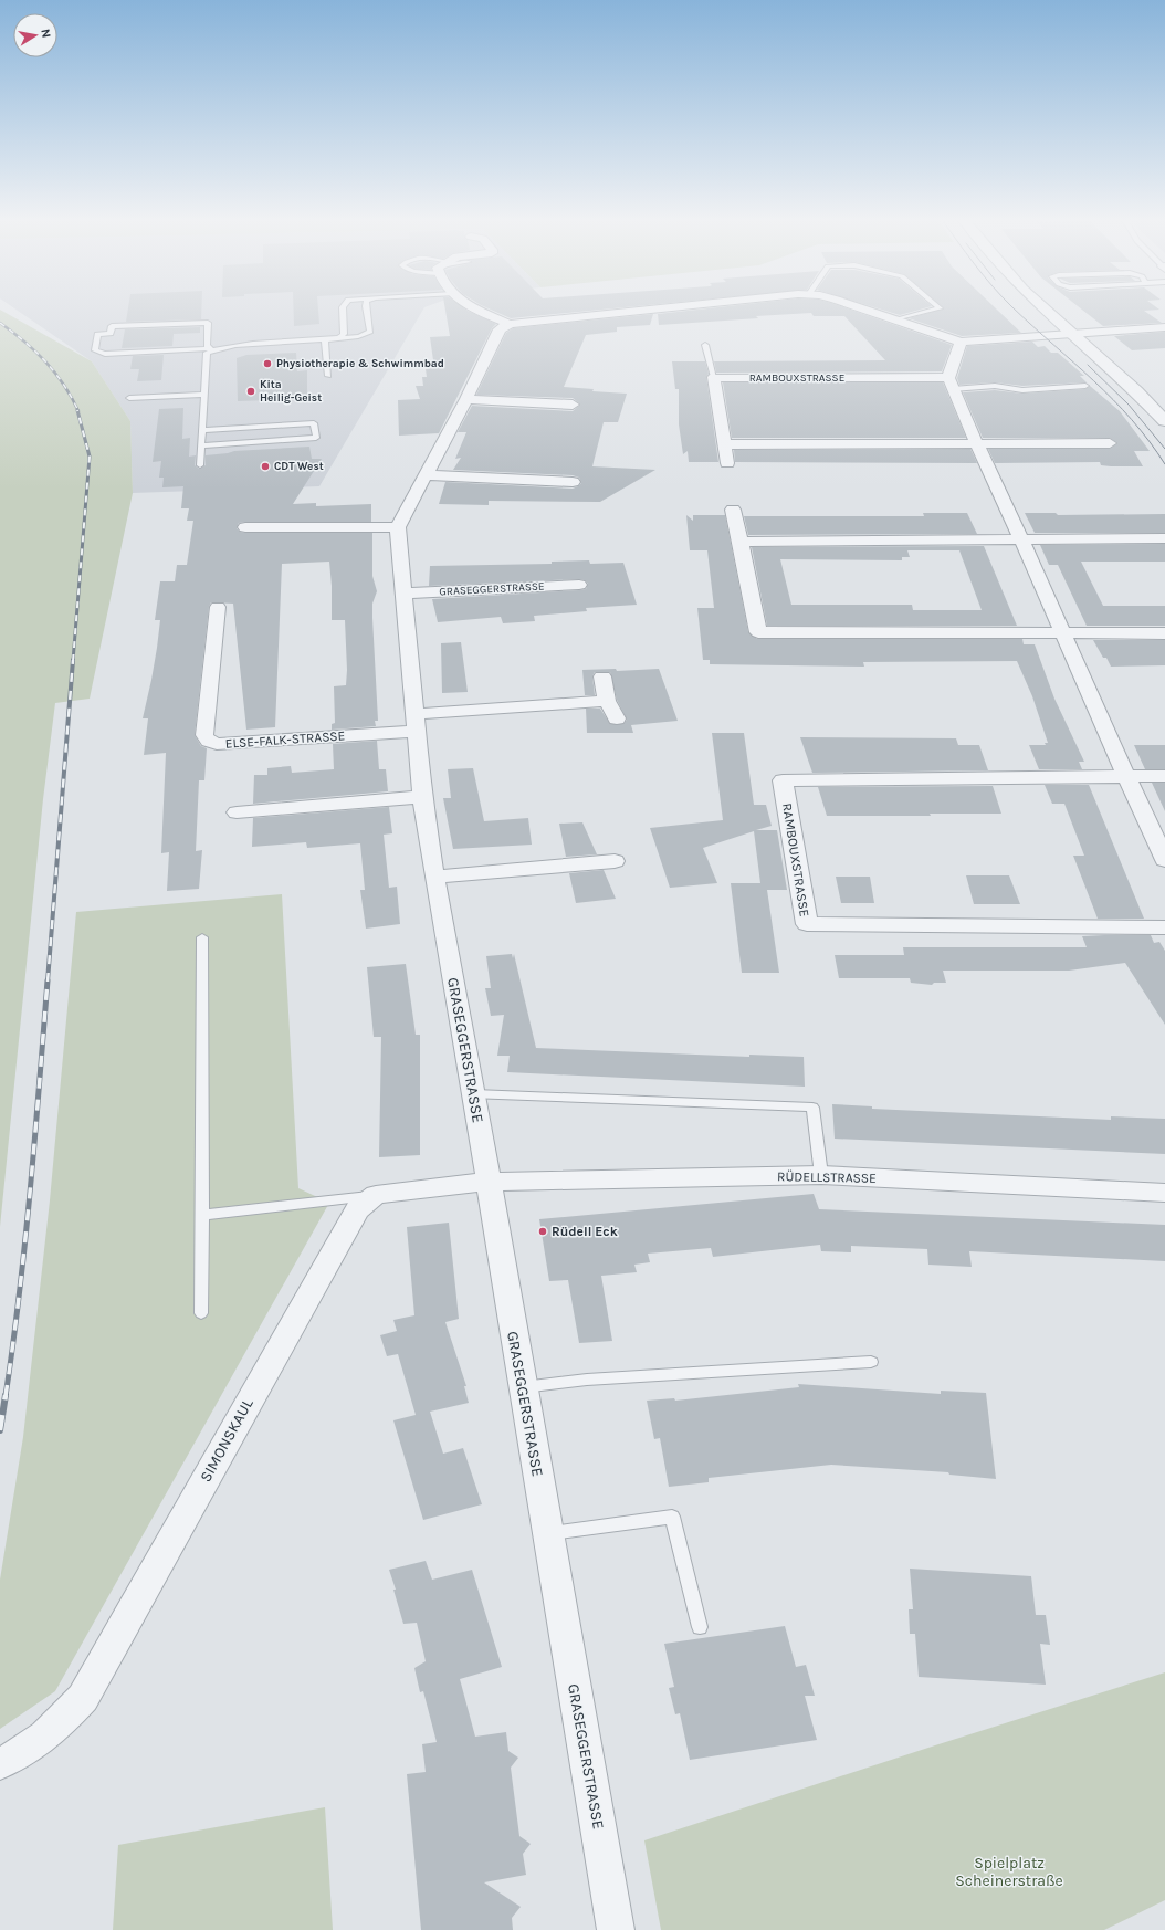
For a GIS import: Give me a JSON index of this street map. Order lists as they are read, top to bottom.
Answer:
{
  "streets": {
    "street": [
      "RAMBOUXSTRASSE",
      "GRASEGGERSTRASSE",
      "ELSE-FALK-STRASSE",
      "RÜDELLSTRASSE",
      "SIMONSKAUL"
    ]
  },
  "crossings": [
    ["GRASEGGERSTRASSE", "ELSE-FALK-STRASSE"],
    ["GRASEGGERSTRASSE", "RÜDELLSTRASSE"]
  ],
  "parks": ["Spielplatz Scheinerstraße"],
  "places": [
    "Physiotherapie & Schwimmbad",
    "Kita Heilig-Geist",
    "CDT West",
    "Rüdell Eck"
  ],
  "north": "right"
}
